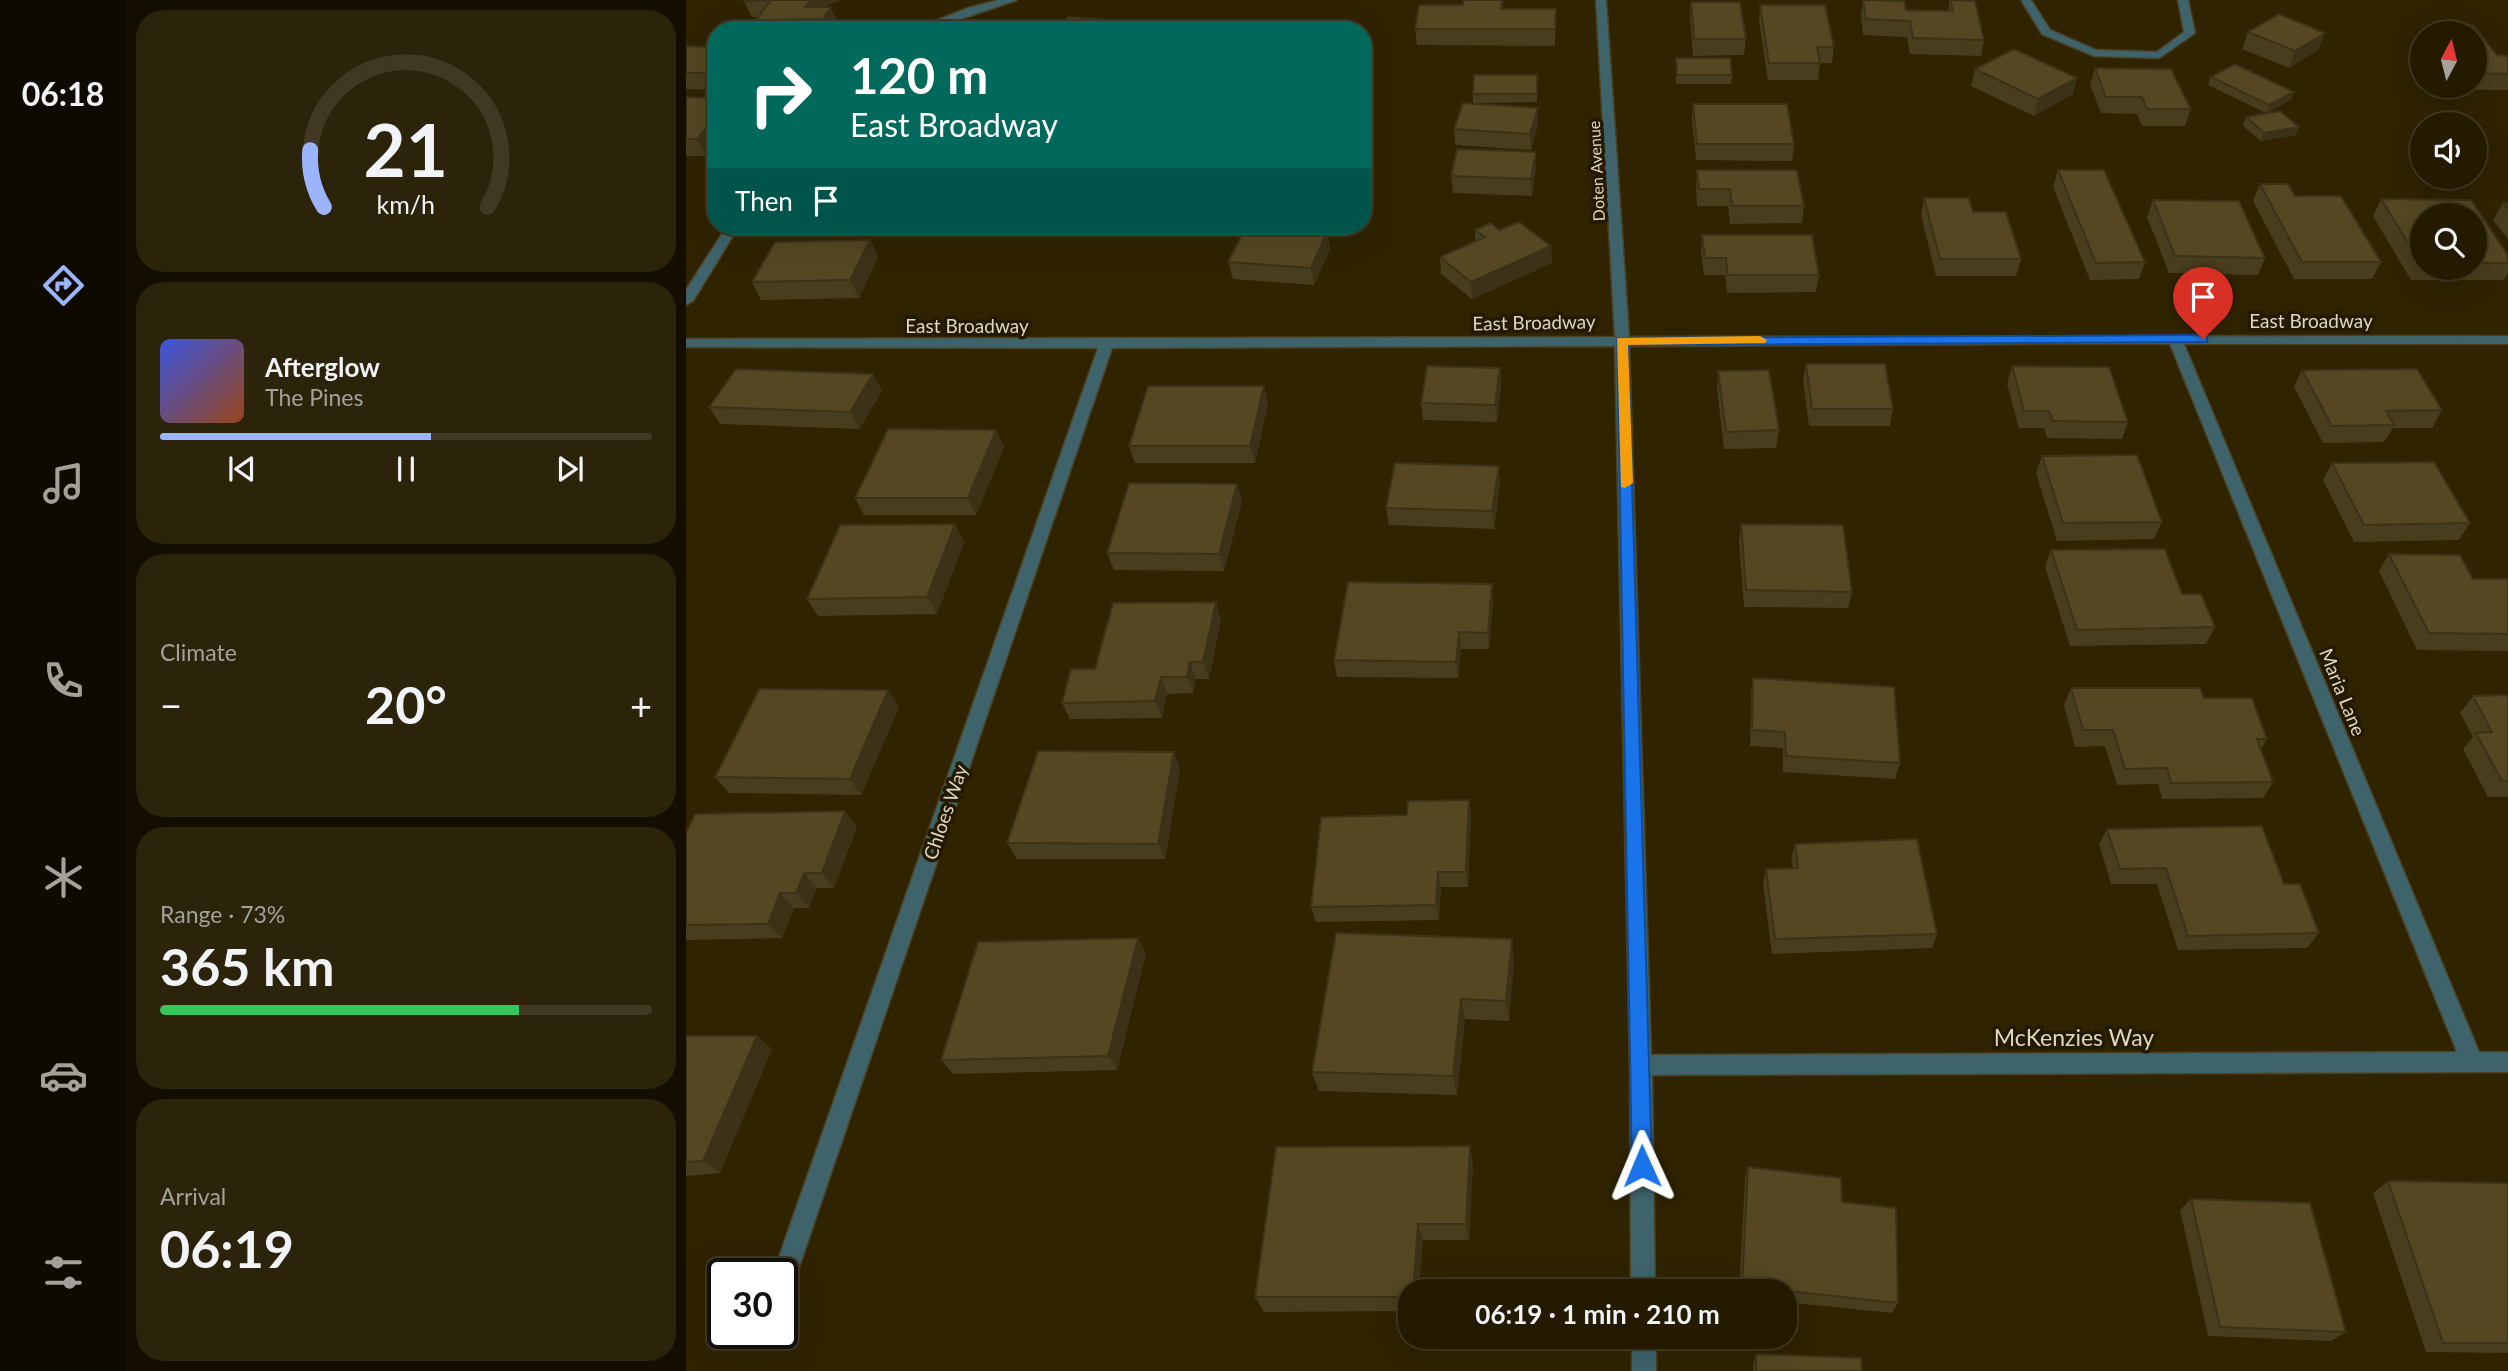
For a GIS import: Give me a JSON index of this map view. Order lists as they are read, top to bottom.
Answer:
{
  "streets": {
    "street": [
      "Doten Avenue",
      "East Broadway",
      "Maria Lane",
      "Chloes Way",
      "McKenzies Way"
    ]
  },
  "crossings": [
    ["Doten Avenue", "East Broadway"],
    ["Doten Avenue", "McKenzies Way"],
    ["East Broadway", "Maria Lane"],
    ["East Broadway", "Chloes Way"],
    ["Maria Lane", "McKenzies Way"]
  ],
  "north": "top",
  "page": {
    "tabs": "06:18",
    "turn": ["120 m", "East Broadway"],
    "then": "Then",
    "song": ["Afterglow", "The Pines"],
    "tile": [
      "Climate",
      ["Range · 73%", "365 km"],
      ["Arrival", "06:19"]
    ],
    "heat": ["−", "20°", "+"],
    "limit": "30",
    "trip": "06:19 · 1 min · 210 m",
    "gauge": ["21", "km/h"]
  }
}
